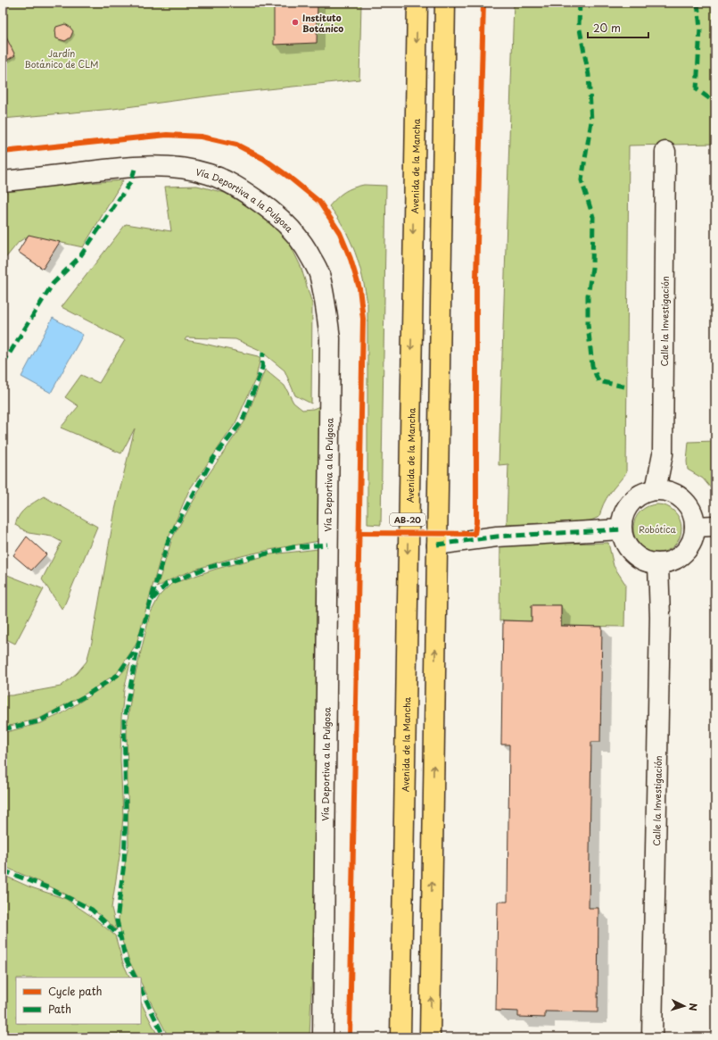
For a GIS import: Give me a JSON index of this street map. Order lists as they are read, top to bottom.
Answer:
{
  "streets": {
    "main road": ["Avenida de la Mancha", "AB-20"],
    "street": ["Vía Deportiva a la Pulgosa", "Calle la Investigación"]
  },
  "parks": ["Jardín Botánico de CLM", "Robótica"],
  "places": ["Instituto Botánico"],
  "legend": ["Cycle path", "Path"],
  "scale_bar": "20 m",
  "north": "right"
}
